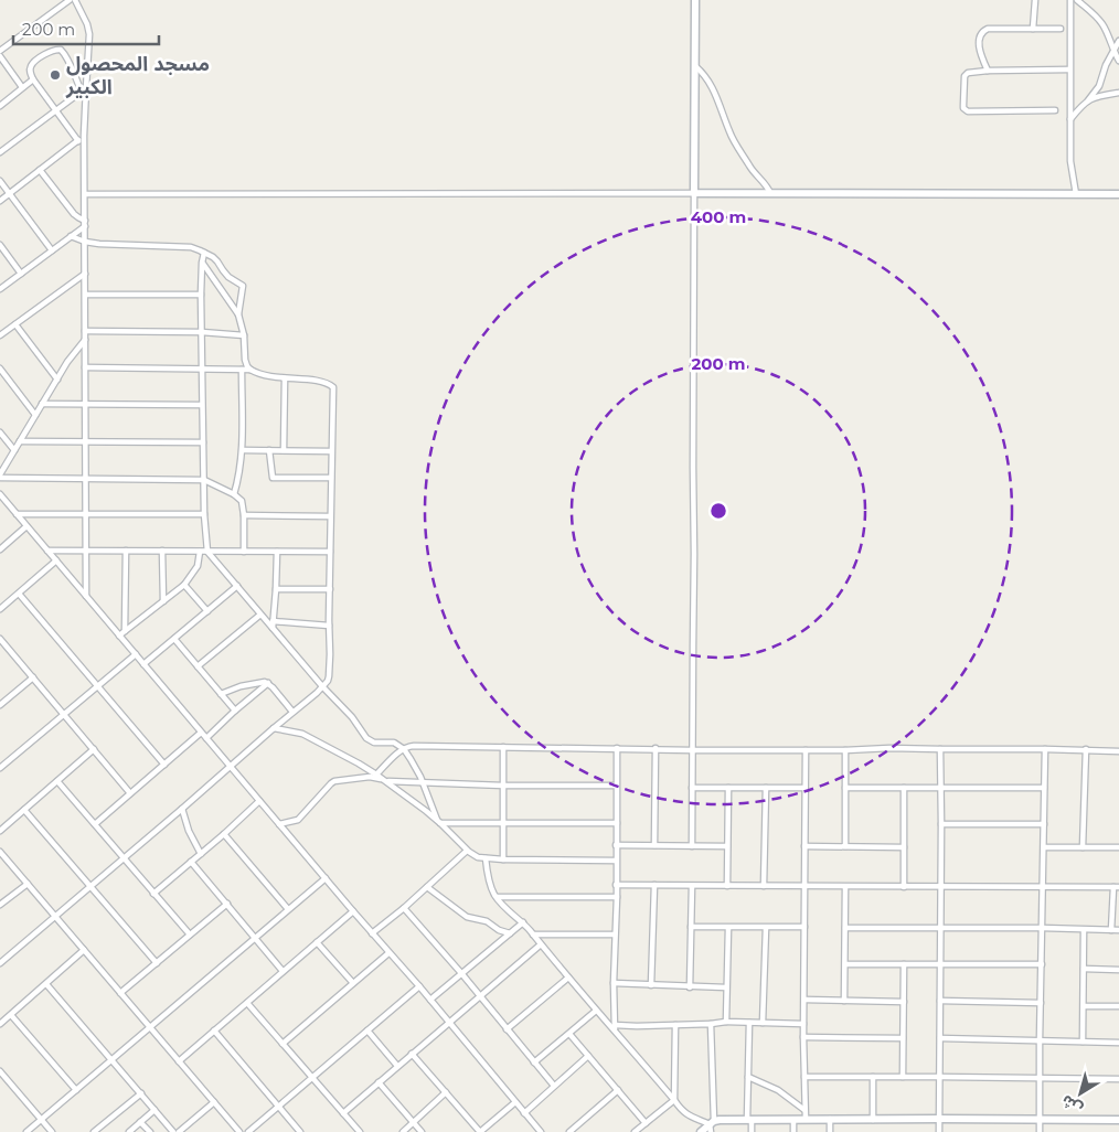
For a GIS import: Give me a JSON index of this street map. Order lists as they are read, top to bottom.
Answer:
{
  "places": ["مسجد المحصول الكبير"],
  "scale_bar": "200 m",
  "north": "bottom left",
  "rings": ["400 m", "200 m"]
}
